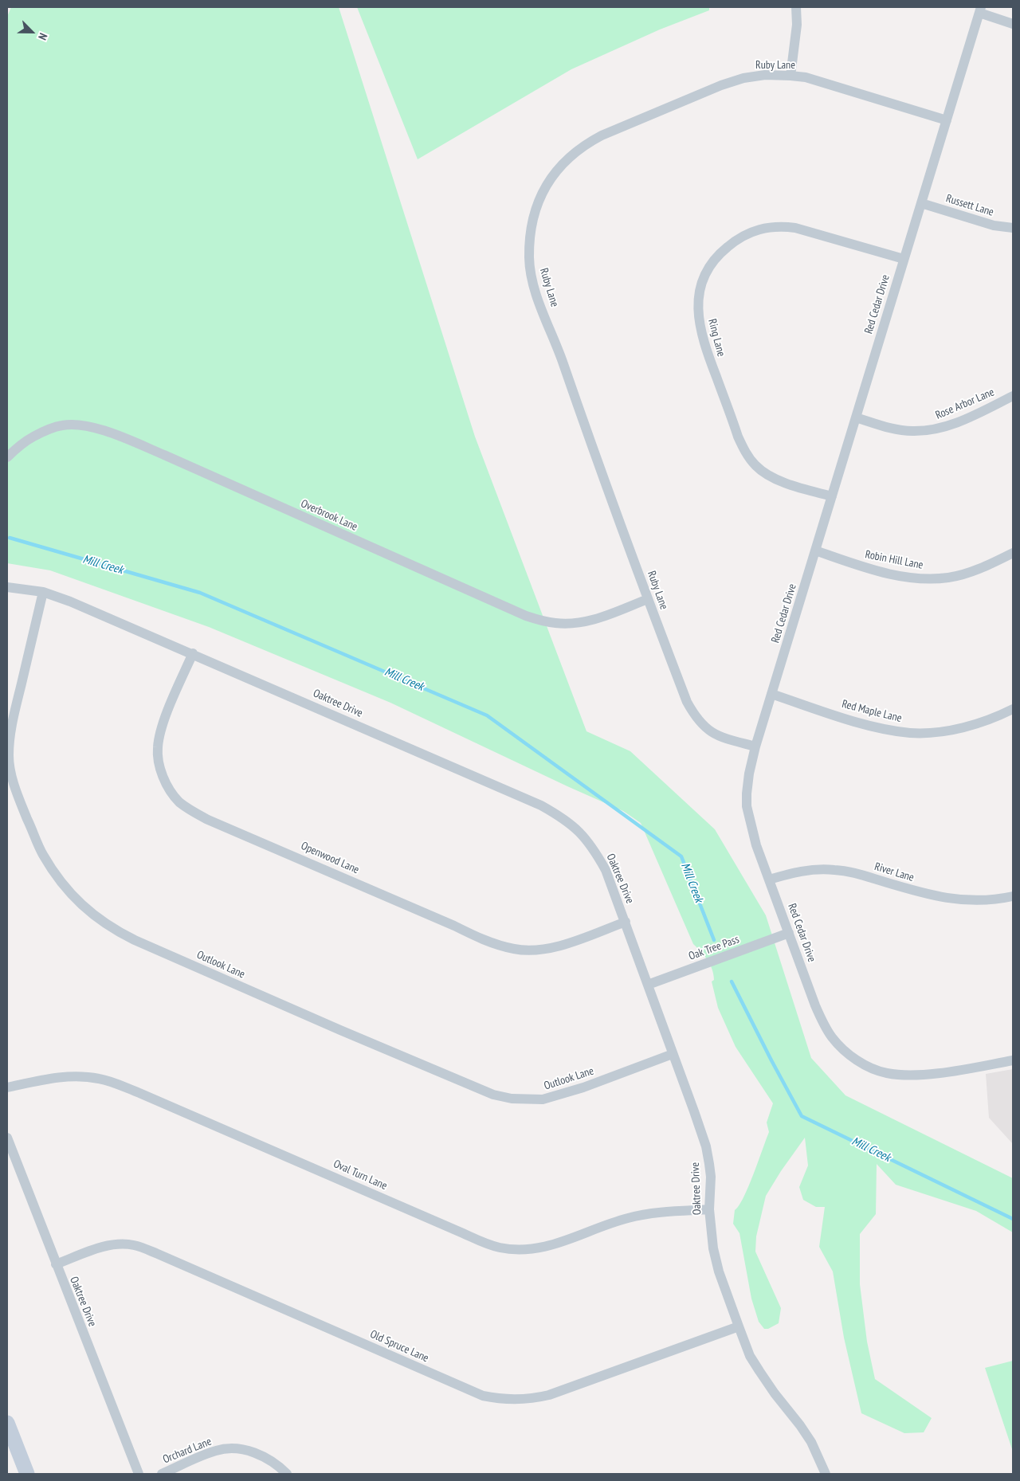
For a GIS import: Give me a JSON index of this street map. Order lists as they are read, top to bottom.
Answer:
{
  "streets": {
    "street": [
      "Ruby Lane",
      "Russett Lane",
      "Red Cedar Drive",
      "Ring Lane",
      "Rose Arbor Lane",
      "Overbrook Lane",
      "Robin Hill Lane",
      "Oaktree Drive",
      "Red Maple Lane",
      "Openwood Lane",
      "River Lane",
      "Oak Tree Pass",
      "Outlook Lane",
      "Oval Turn Lane",
      "Old Spruce Lane",
      "Orchard Lane"
    ]
  },
  "crossings": [
    ["Ruby Lane", "Red Cedar Drive"],
    ["Ruby Lane", "Overbrook Lane"],
    ["Russett Lane", "Red Cedar Drive"],
    ["Red Cedar Drive", "Ring Lane"],
    ["Red Cedar Drive", "Rose Arbor Lane"],
    ["Red Cedar Drive", "Robin Hill Lane"],
    ["Red Cedar Drive", "Red Maple Lane"],
    ["Red Cedar Drive", "River Lane"],
    ["Red Cedar Drive", "Oak Tree Pass"],
    ["Oaktree Drive", "Openwood Lane"],
    ["Oaktree Drive", "Oak Tree Pass"],
    ["Oaktree Drive", "Outlook Lane"],
    ["Oaktree Drive", "Oval Turn Lane"],
    ["Oaktree Drive", "Old Spruce Lane"]
  ],
  "water": ["Mill Creek"],
  "north": "bottom right"
}
